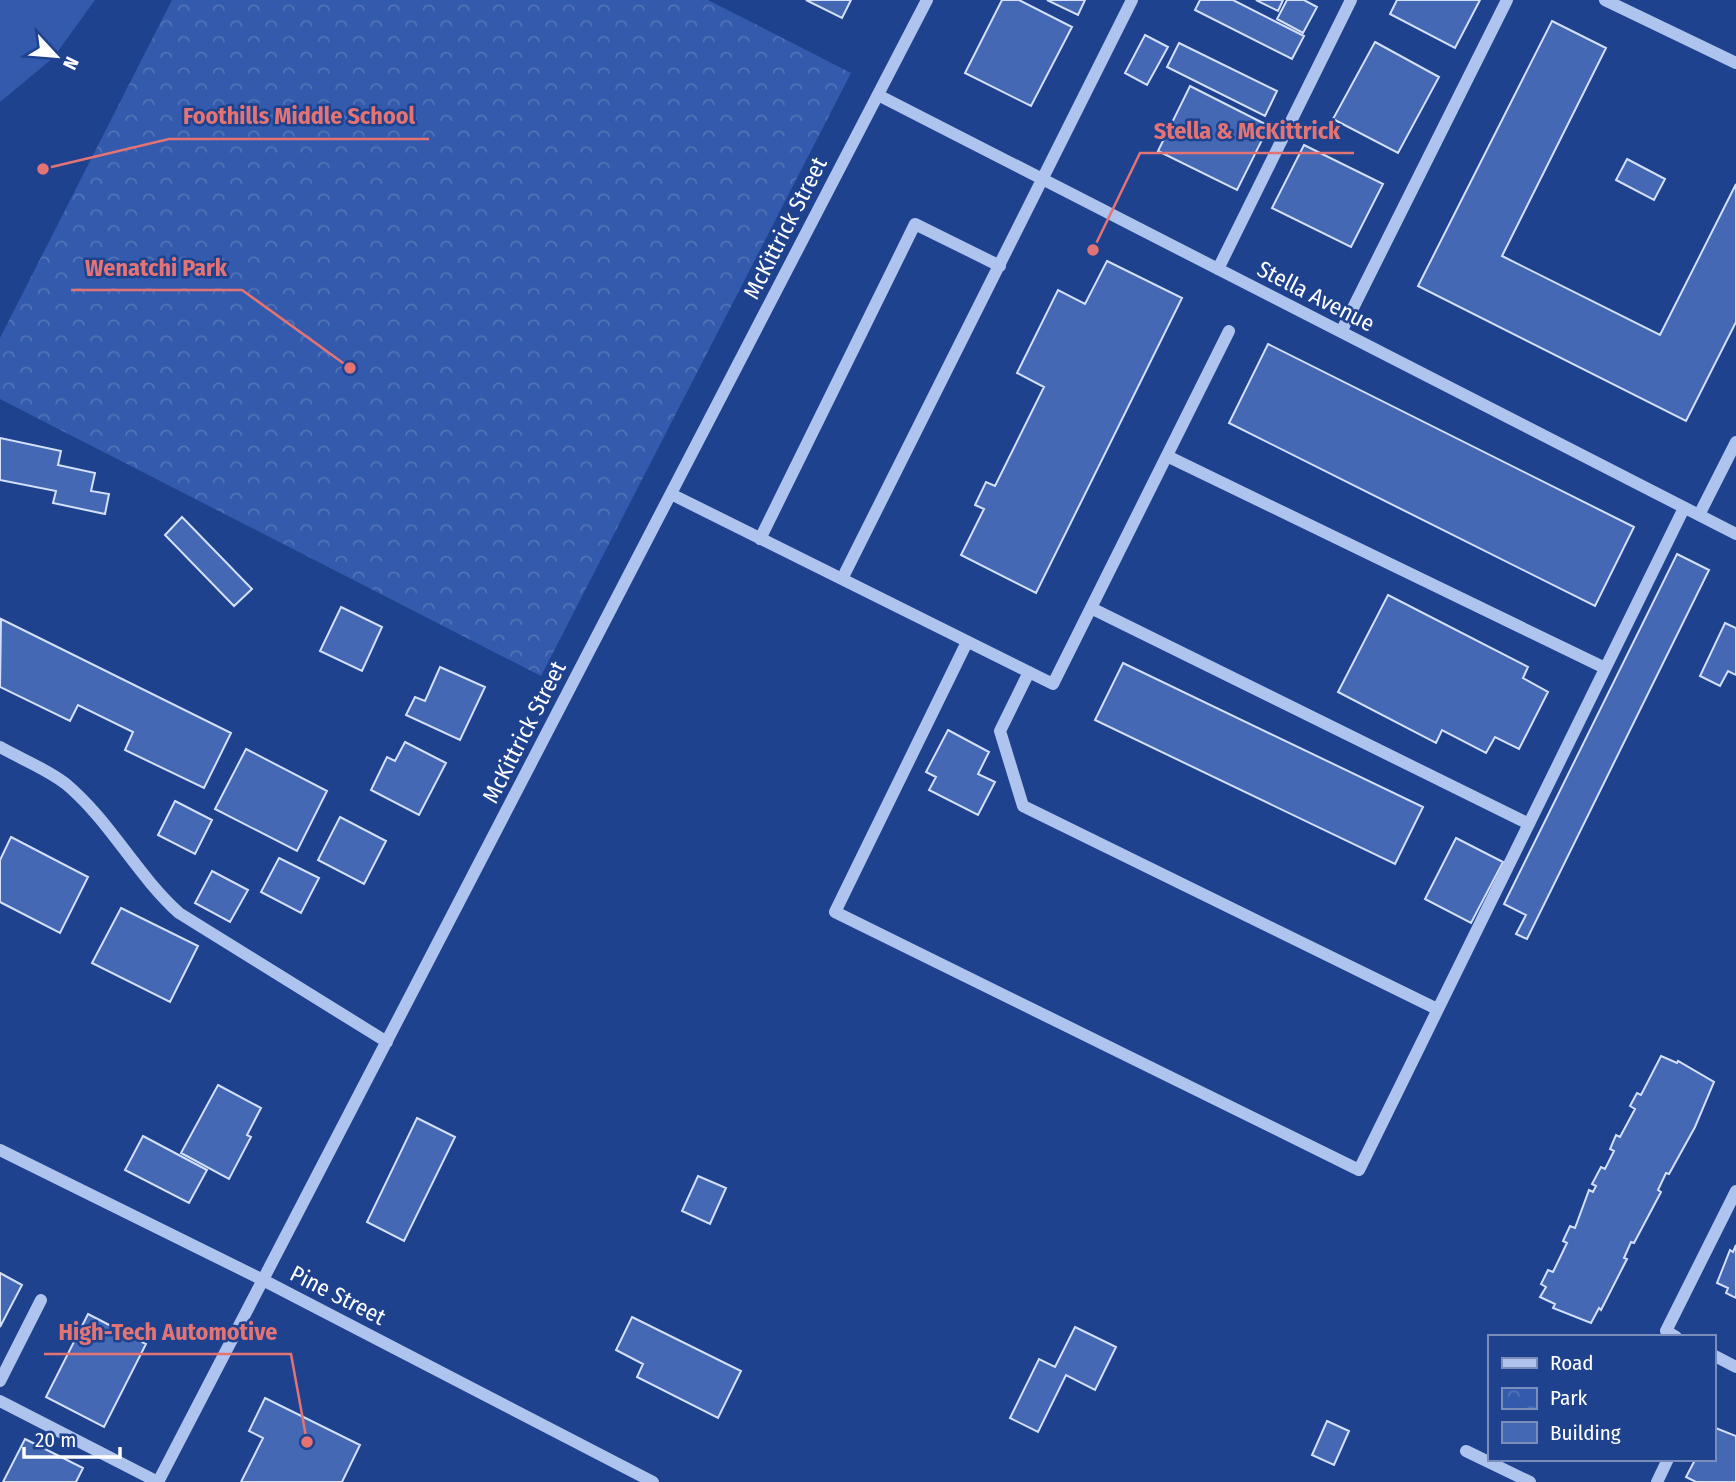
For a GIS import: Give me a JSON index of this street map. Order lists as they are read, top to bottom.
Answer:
{
  "streets": {
    "street": ["McKittrick Street", "Stella Avenue", "Pine Street"]
  },
  "crossings": [
    ["McKittrick Street", "Stella Avenue"],
    ["McKittrick Street", "Pine Street"]
  ],
  "places": [
    "Foothills Middle School",
    "Stella & McKittrick",
    "Wenatchi Park",
    "High-Tech Automotive"
  ],
  "legend": ["Road", "Park", "Building"],
  "scale_bar": "20 m",
  "north": "bottom right"
}
